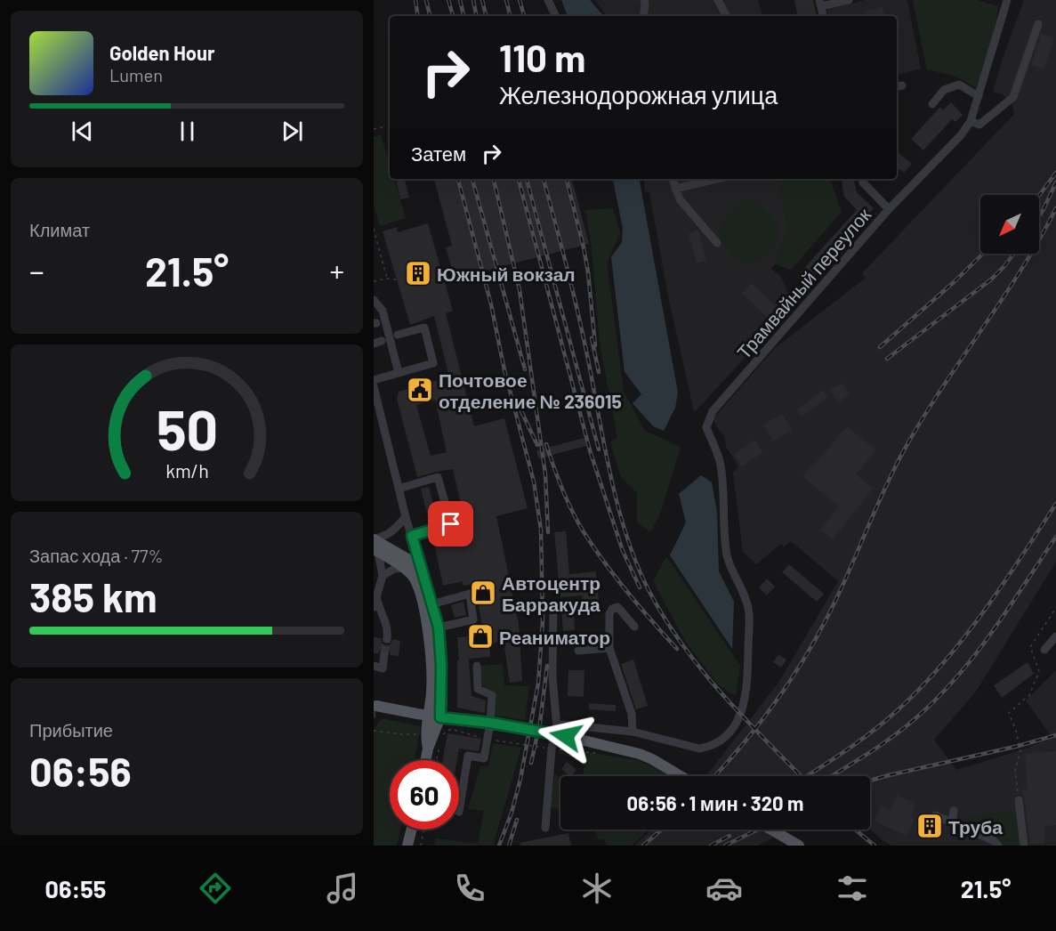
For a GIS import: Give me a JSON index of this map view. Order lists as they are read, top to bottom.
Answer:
{
  "streets": {
    "street": ["Трамвайный переулок"]
  },
  "places": {
    "building": ["Южный вокзал", "Труба"],
    "public building": ["Почтовое отделение № 236015"],
    "shop": ["Автоцентр Барракуда", "Реаниматор"]
  },
  "north": "bottom left",
  "page": {
    "turn": ["110 m", "Железнодорожная улица"],
    "song": ["Golden Hour", "Lumen"],
    "then": "Затем",
    "tile": [
      "Климат",
      ["Запас хода · 77%", "385 km"],
      ["Прибытие", "06:56"]
    ],
    "heat": ["−", "21.5°", "+"],
    "limit": "60",
    "trip": "06:56 · 1 мин · 320 m",
    "tabs": ["06:55", "21.5°"],
    "gauge": ["50", "km/h"]
  }
}
